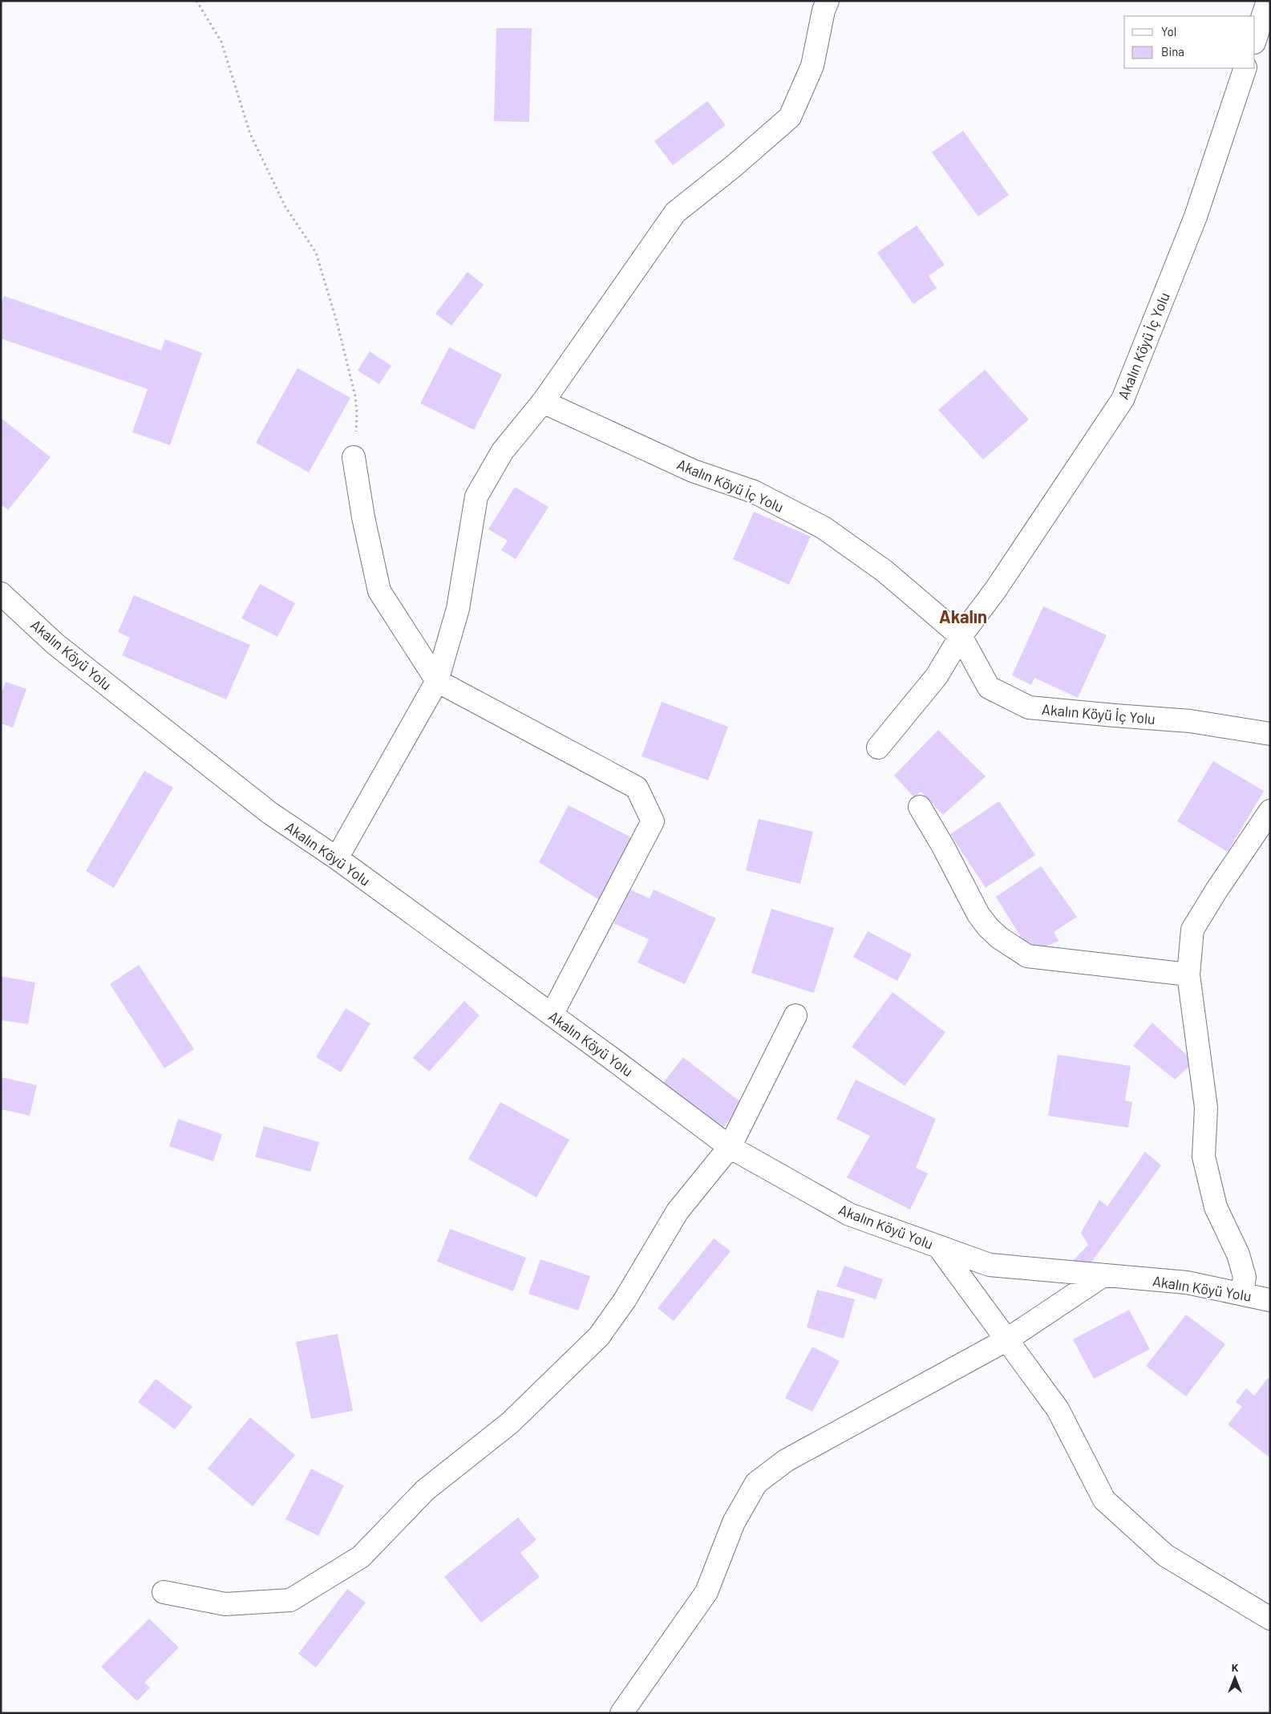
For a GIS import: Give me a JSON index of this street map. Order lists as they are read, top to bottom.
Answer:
{
  "streets": {
    "street": ["Akalın Köyü İç Yolu", "Akalın Köyü Yolu"]
  },
  "districts": ["Akalın"],
  "legend": ["Yol", "Bina"],
  "north": "top"
}
